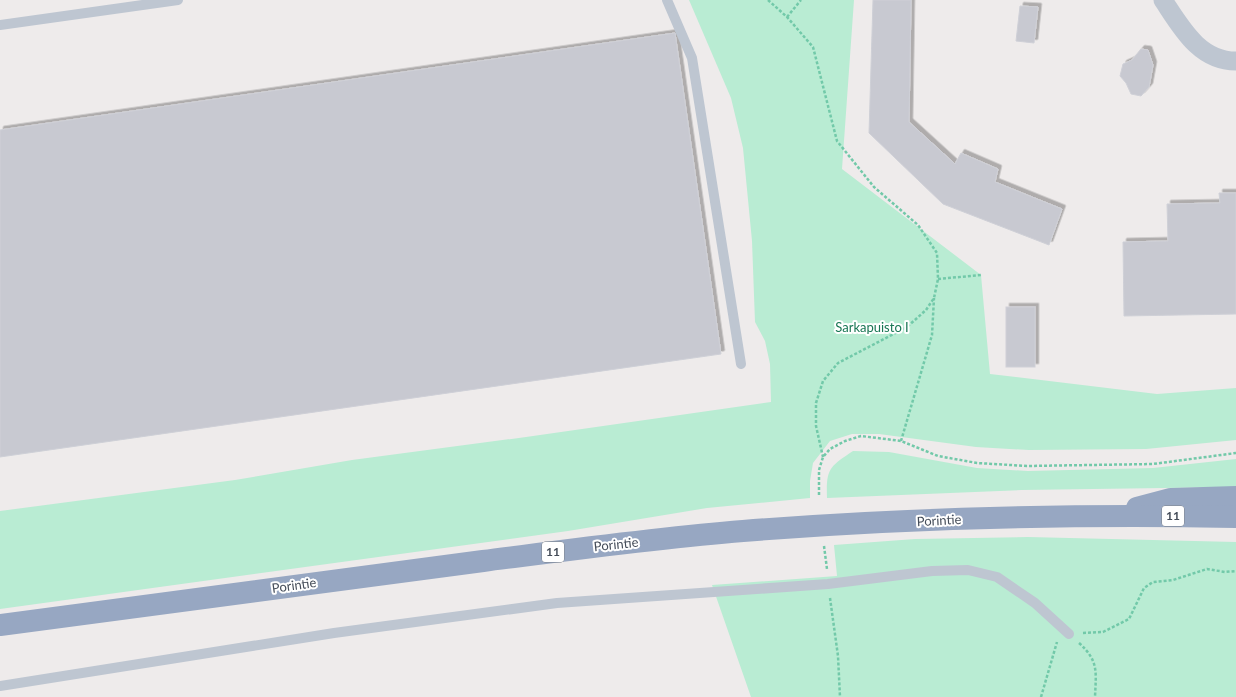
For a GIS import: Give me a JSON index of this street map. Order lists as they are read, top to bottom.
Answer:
{
  "streets": {
    "highway": ["11", "Porintie"]
  },
  "parks": ["Sarkapuisto I"]
}
